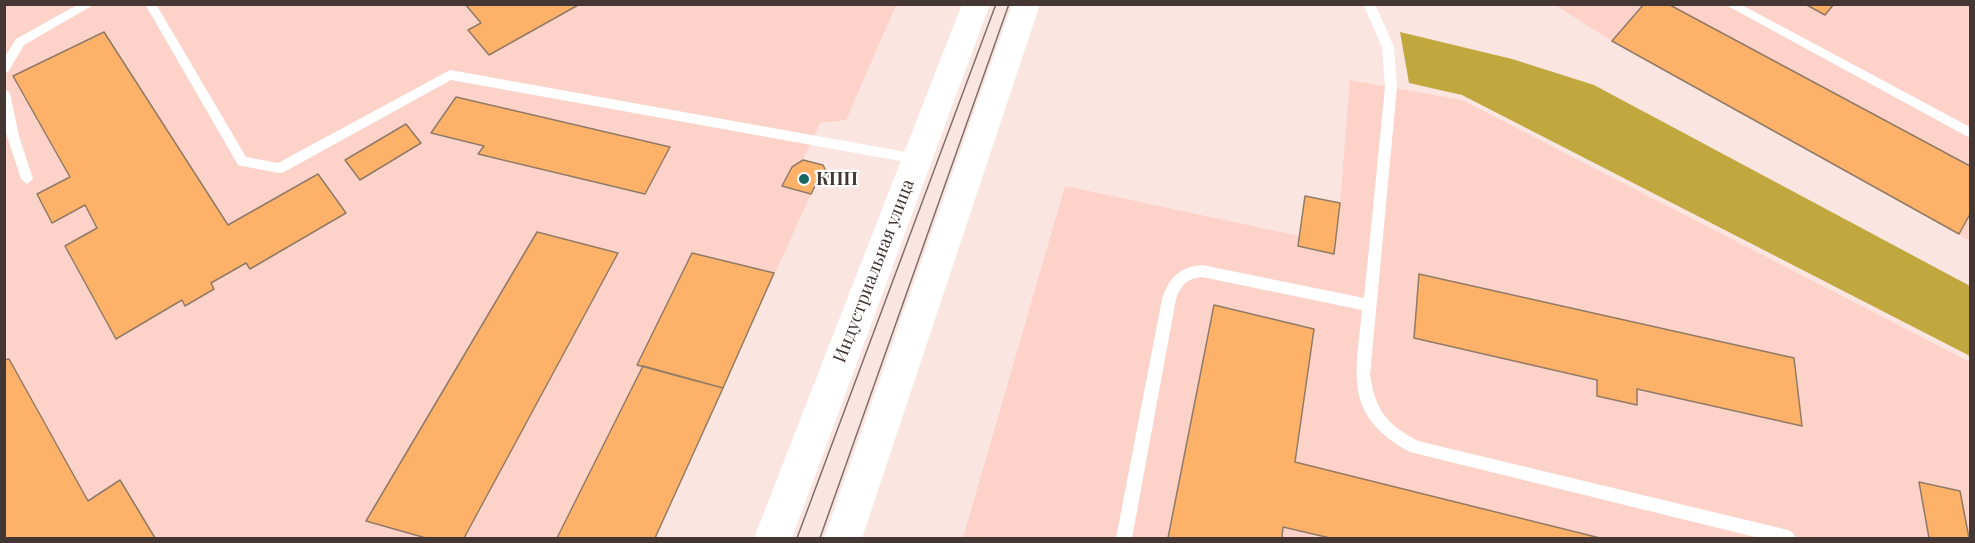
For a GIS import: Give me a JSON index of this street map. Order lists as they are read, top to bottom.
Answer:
{
  "streets": {
    "main road": ["Индустриальная улица"]
  },
  "places": ["КПП"]
}
